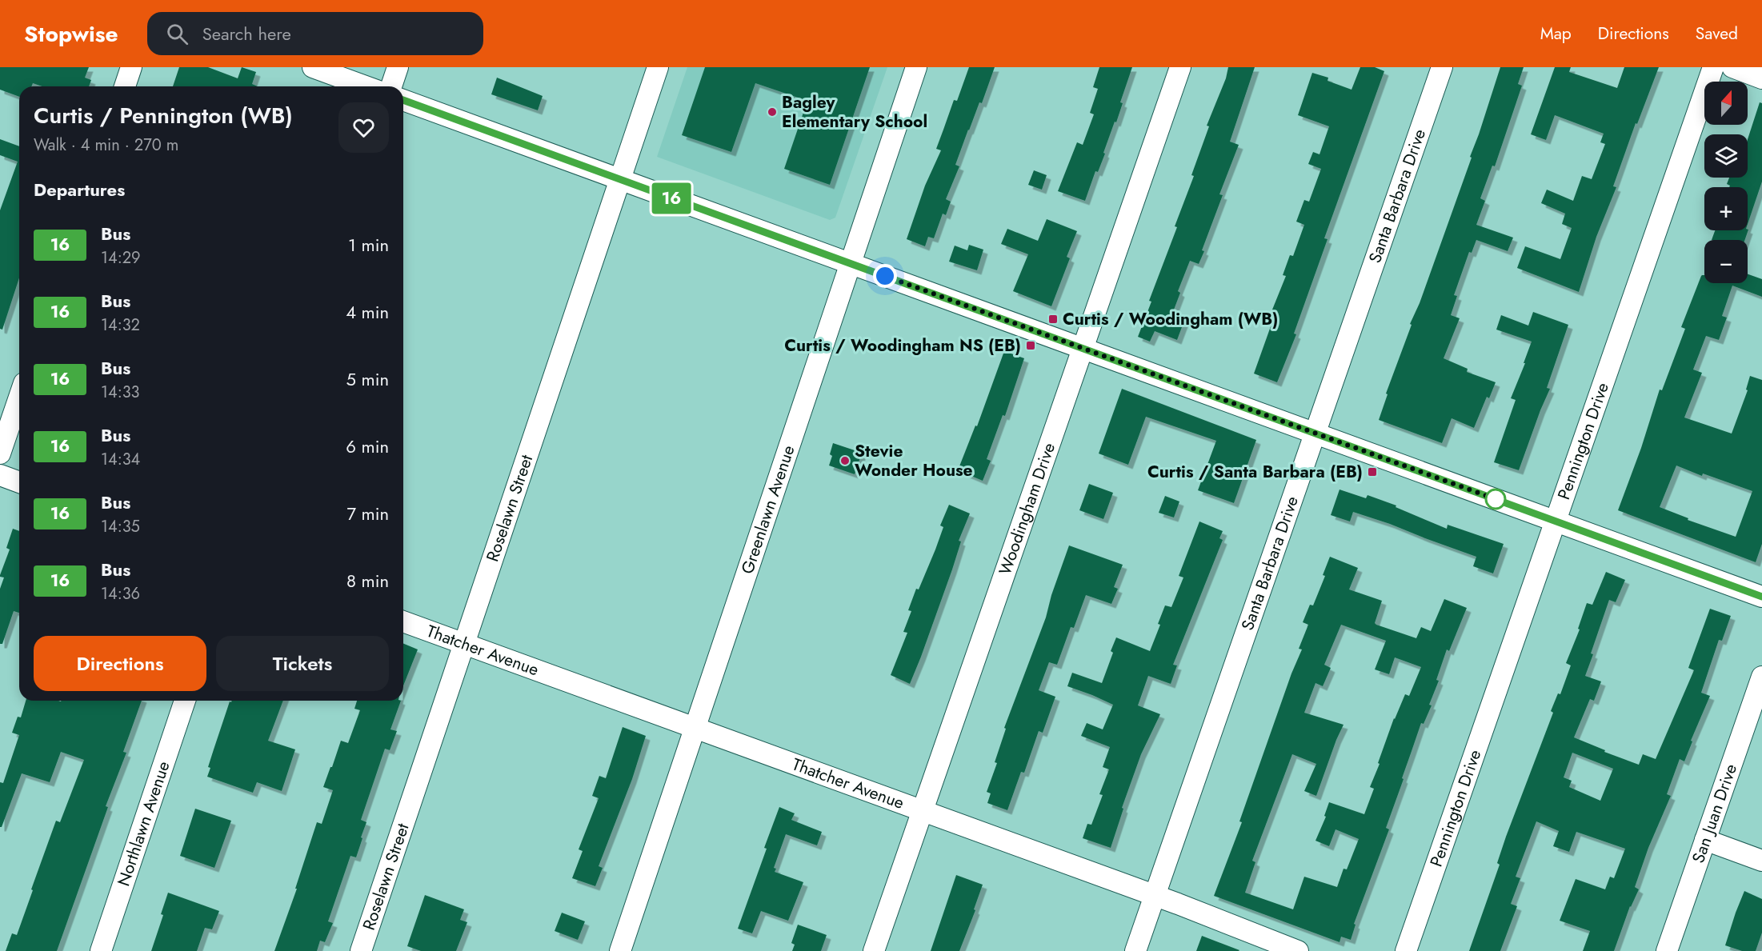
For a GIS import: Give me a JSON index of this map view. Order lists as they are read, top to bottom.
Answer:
{
  "streets": {
    "street": [
      "Santa Barbara Drive",
      "Pennington Drive",
      "Roselawn Street",
      "Greenlawn Avenue",
      "Woodingham Drive",
      "Thatcher Avenue",
      "San Juan Drive",
      "Northlawn Avenue"
    ]
  },
  "crossings": [
    ["Santa Barbara Drive", "Thatcher Avenue"],
    ["Roselawn Street", "Thatcher Avenue"],
    ["Greenlawn Avenue", "Thatcher Avenue"],
    ["Woodingham Drive", "Thatcher Avenue"]
  ],
  "places": {
    "other": ["Bagley Elementary School", "Stevie Wonder House"],
    "transit": ["Curtis / Woodingham (WB)", "Curtis / Woodingham NS (EB)", "Curtis / Santa Barbara (EB)"]
  },
  "lines": ["bus line 16"],
  "north": "top",
  "page": {
    "header": "Stopwise",
    "search": "Search here",
    "nav": ["Map", "Directions", "Saved"],
    "on_map": "16",
    "map_buttons": ["+", "−"],
    "heading": [
      ["Curtis / Pennington (WB)", "Walk · 4 min · 270 m"],
      "Departures"
    ],
    "list": [
      {
        "mark": "16",
        "name": "Bus",
        "note": "14:29",
        "value": "1 min"
      },
      {
        "mark": "16",
        "name": "Bus",
        "note": "14:32",
        "value": "4 min"
      },
      {
        "mark": "16",
        "name": "Bus",
        "note": "14:33",
        "value": "5 min"
      },
      {
        "mark": "16",
        "name": "Bus",
        "note": "14:34",
        "value": "6 min"
      },
      {
        "mark": "16",
        "name": "Bus",
        "note": "14:35",
        "value": "7 min"
      },
      {
        "mark": "16",
        "name": "Bus",
        "note": "14:36",
        "value": "8 min"
      }
    ],
    "buttons": ["Directions", "Tickets"]
  }
}
